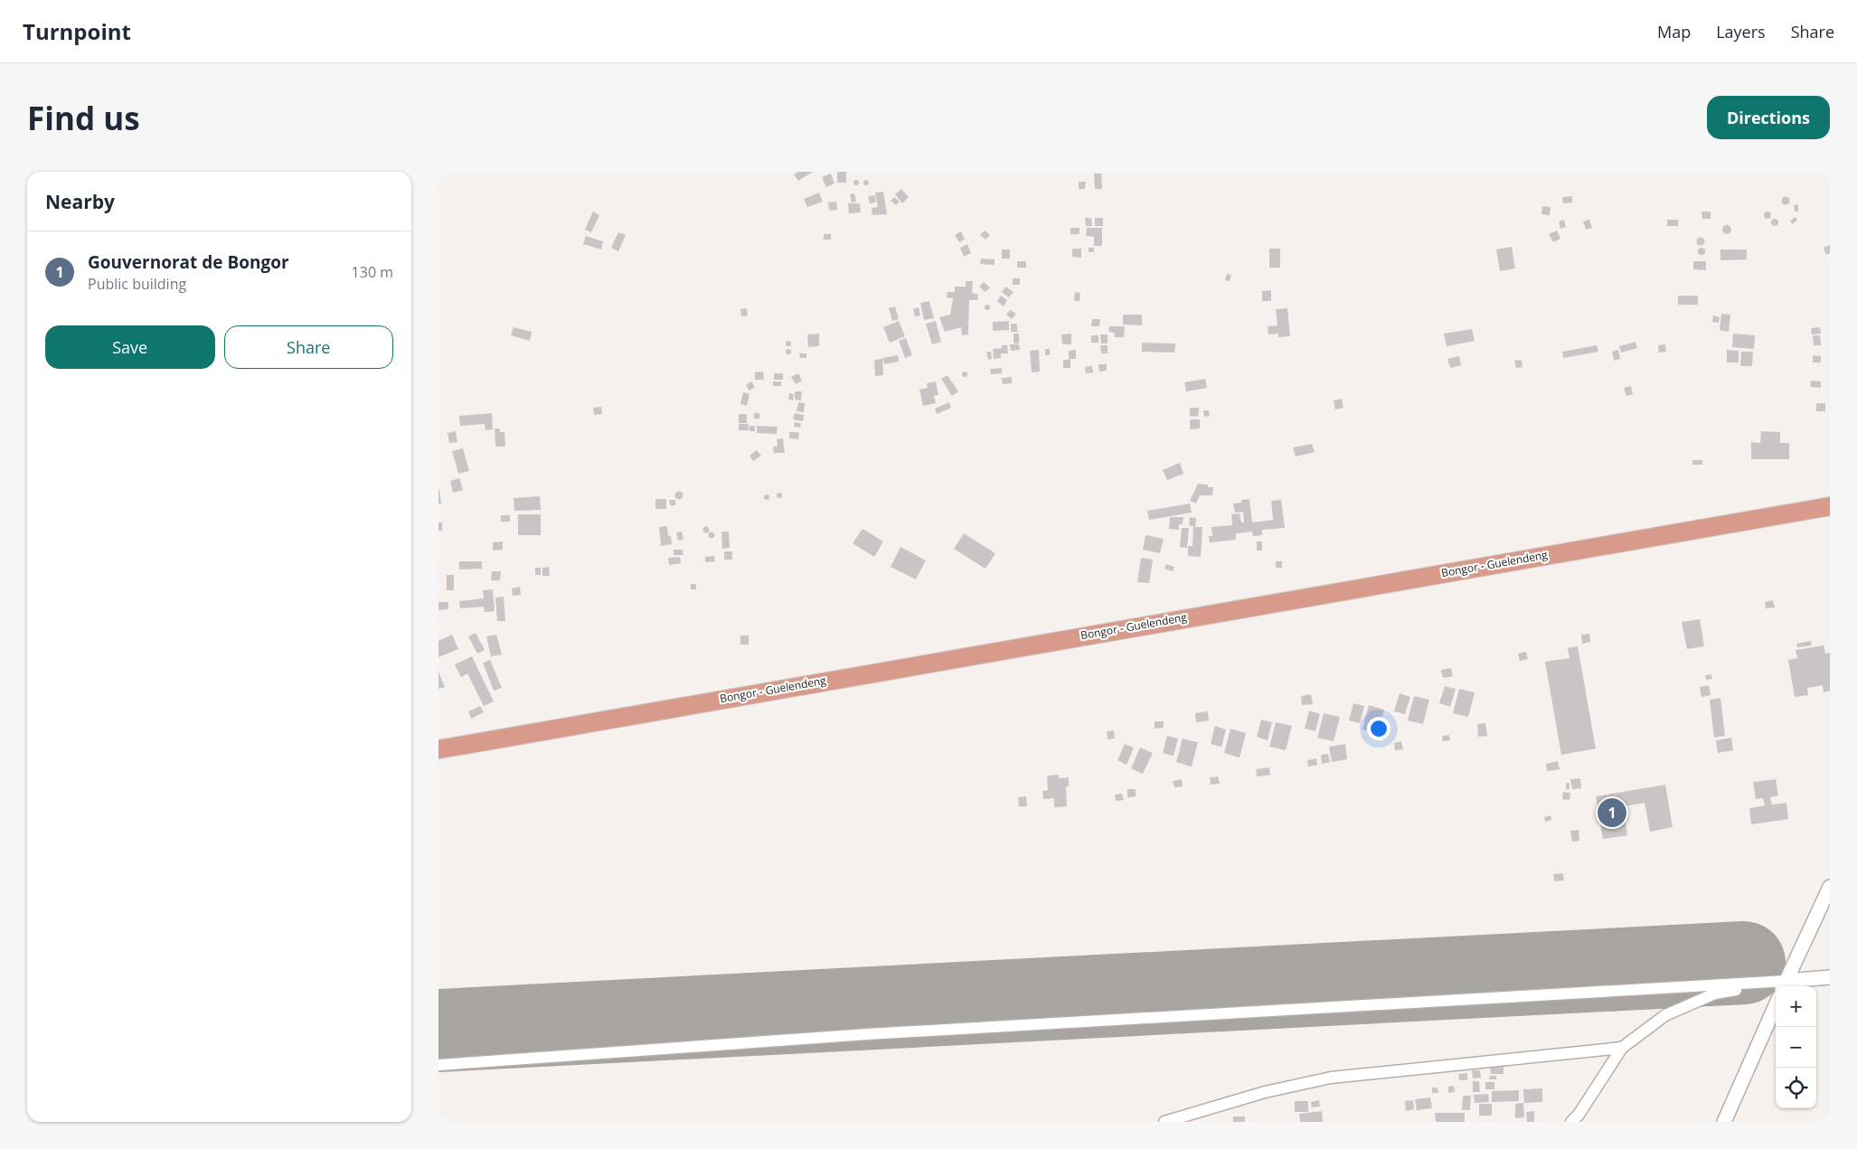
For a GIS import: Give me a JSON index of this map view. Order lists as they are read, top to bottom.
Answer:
{
  "streets": {
    "highway": ["Bongor - Guelendeng"]
  },
  "page": {
    "header": "Turnpoint",
    "nav": ["Map", "Layers", "Share"],
    "buttons": [
      "Directions",
      ["Save", "Share"]
    ],
    "title": "Find us",
    "heading": "Nearby",
    "list": [
      {
        "mark": "1",
        "name": "Gouvernorat de Bongor",
        "note": "Public building",
        "value": "130 m"
      }
    ],
    "pins": "1",
    "map_buttons": ["+", "−"]
  }
}
